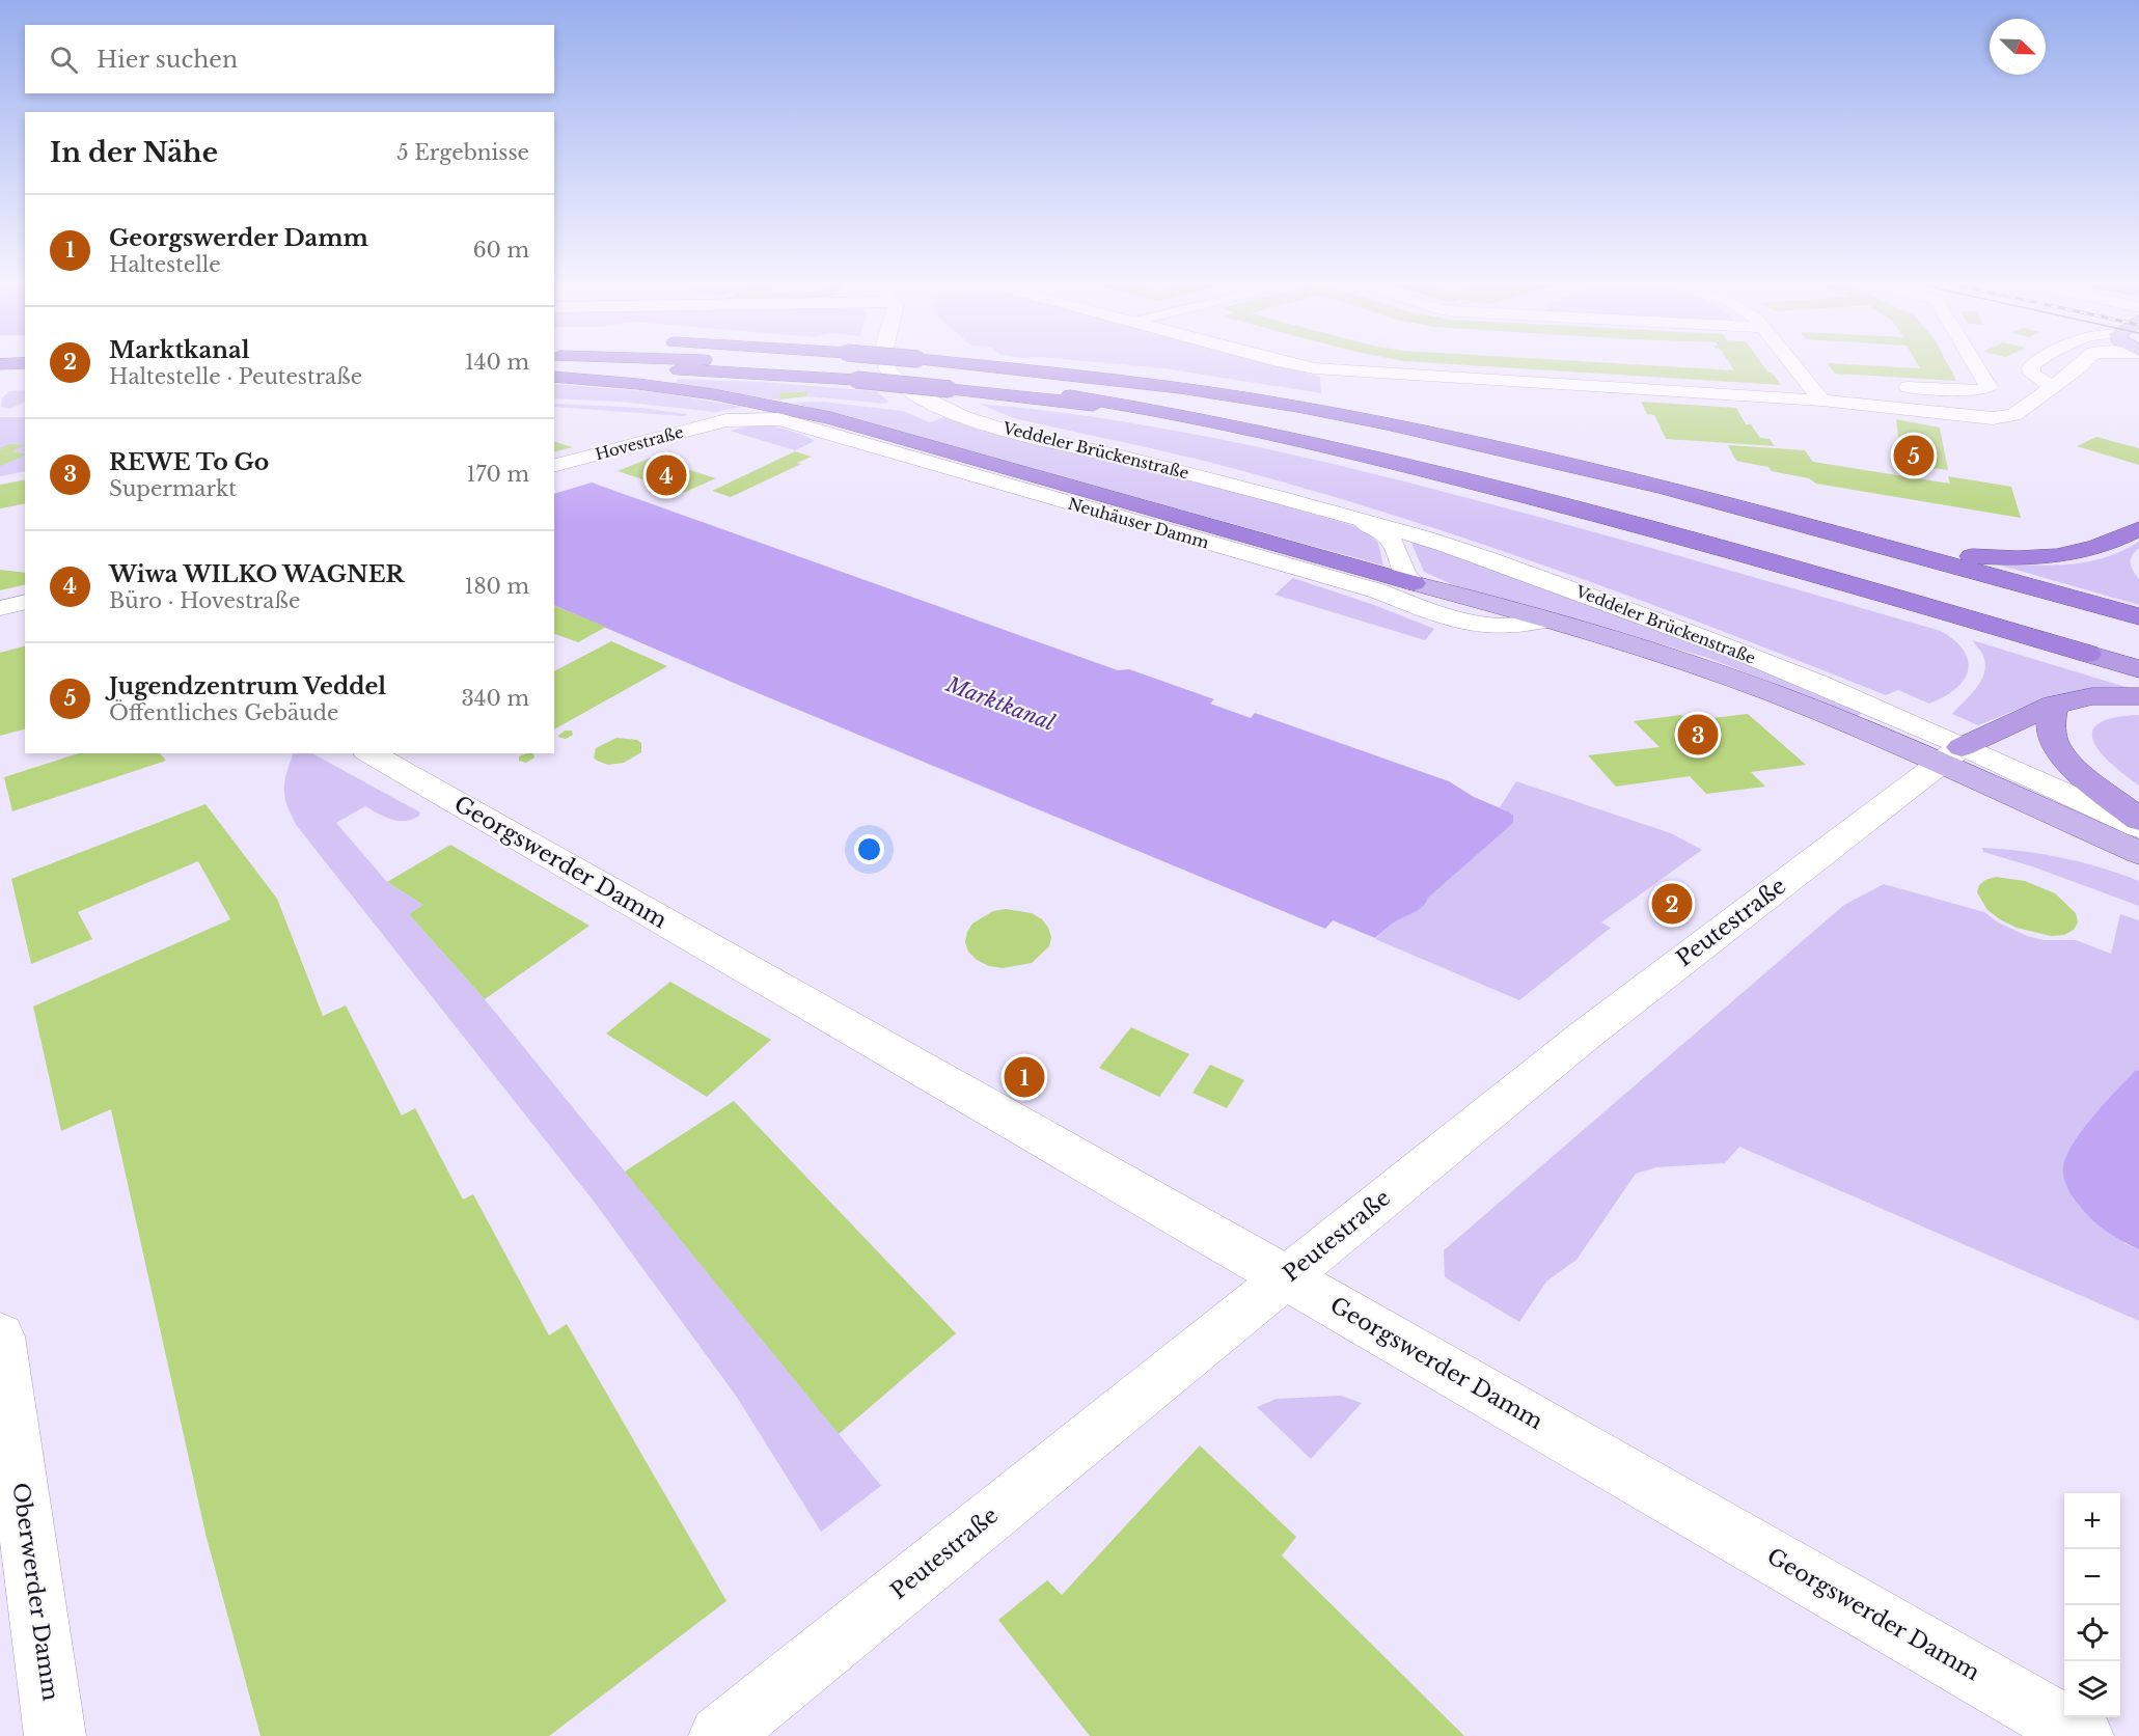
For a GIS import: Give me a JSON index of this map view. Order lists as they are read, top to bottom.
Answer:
{
  "streets": {
    "main road": ["Veddeler Brückenstraße"],
    "street": [
      "Hovestraße",
      "Neuhäuser Damm",
      "Georgswerder Damm",
      "Peutestraße",
      "Oberwerder Damm"
    ]
  },
  "crossings": [
    ["Hovestraße", "Neuhäuser Damm"],
    ["Veddeler Brückenstraße", "Neuhäuser Damm"],
    ["Veddeler Brückenstraße", "Peutestraße"],
    ["Georgswerder Damm", "Peutestraße"]
  ],
  "water": ["Marktkanal"],
  "north": "bottom right",
  "page": {
    "search": "Hier suchen",
    "heading": ["In der Nähe", "5 Ergebnisse"],
    "list": [
      {
        "mark": "1",
        "name": "Georgswerder Damm",
        "note": "Haltestelle",
        "value": "60 m"
      },
      {
        "mark": "2",
        "name": "Marktkanal",
        "note": "Haltestelle · Peutestraße",
        "value": "140 m"
      },
      {
        "mark": "3",
        "name": "REWE To Go",
        "note": "Supermarkt",
        "value": "170 m"
      },
      {
        "mark": "4",
        "name": "Wiwa WILKO WAGNER",
        "note": "Büro · Hovestraße",
        "value": "180 m"
      },
      {
        "mark": "5",
        "name": "Jugendzentrum Veddel",
        "note": "Öffentliches Gebäude",
        "value": "340 m"
      }
    ],
    "pins": [
      "5",
      "4",
      "3",
      "2",
      "1"
    ],
    "map_buttons": ["+", "−"]
  }
}
